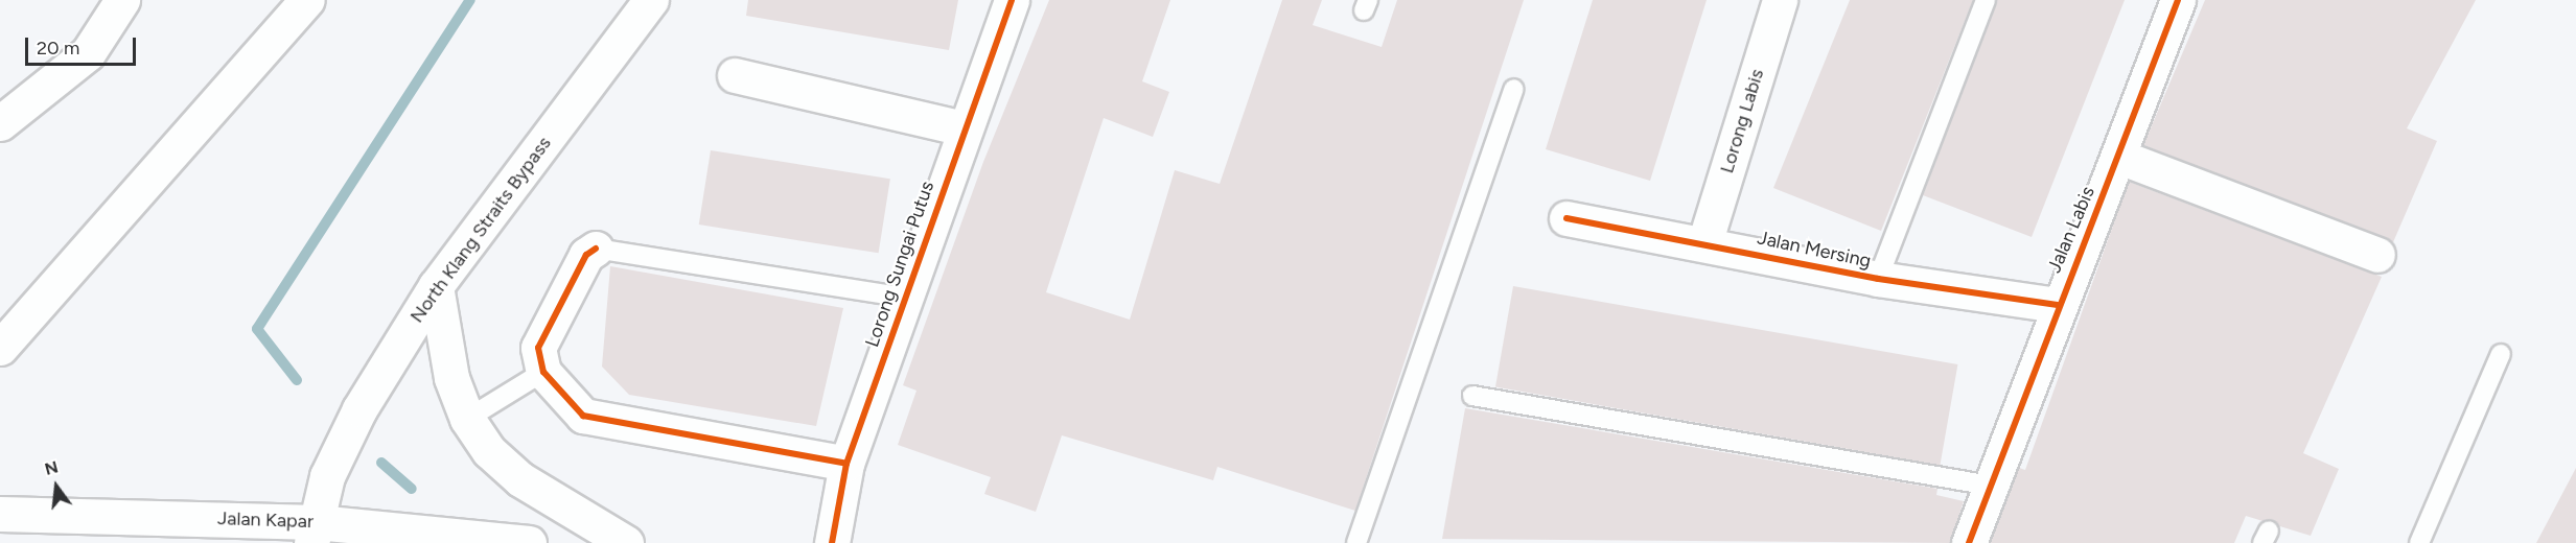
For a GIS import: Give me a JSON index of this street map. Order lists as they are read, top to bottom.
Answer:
{
  "streets": {
    "main road": [
      "Lorong Labis",
      "North Klang Straits Bypass",
      "Jalan Labis",
      "Jalan Mersing",
      "Lorong Sungai Putus",
      "Jalan Kapar"
    ]
  },
  "crossings": [
    ["Lorong Labis", "Jalan Mersing"],
    ["North Klang Straits Bypass", "Jalan Kapar"],
    ["Jalan Labis", "Jalan Mersing"]
  ],
  "scale_bar": "20 m",
  "north": "top"
}
